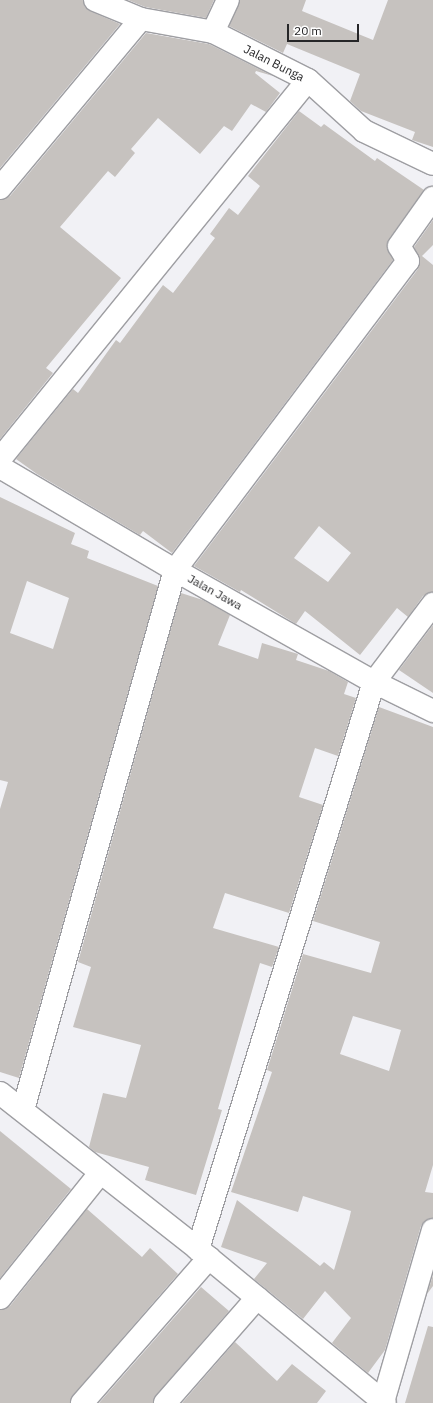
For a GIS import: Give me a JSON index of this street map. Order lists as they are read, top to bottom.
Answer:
{
  "streets": {
    "street": ["Jalan Bunga", "Jalan Jawa"]
  },
  "scale_bar": "20 m"
}
